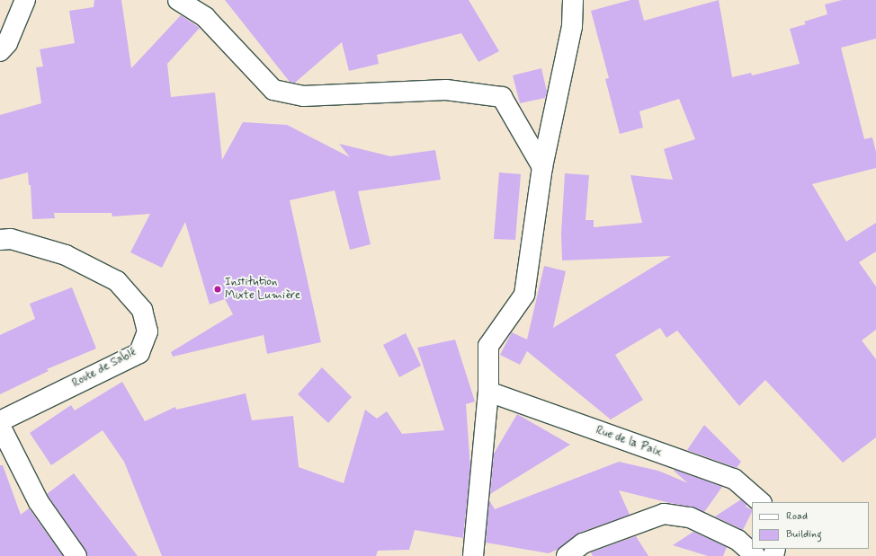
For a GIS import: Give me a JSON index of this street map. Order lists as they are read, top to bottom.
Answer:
{
  "streets": {
    "street": ["Route de Sablé", "Rue de la Paix"]
  },
  "places": ["Institution Mixte Lumière"],
  "legend": ["Road", "Building"]
}
